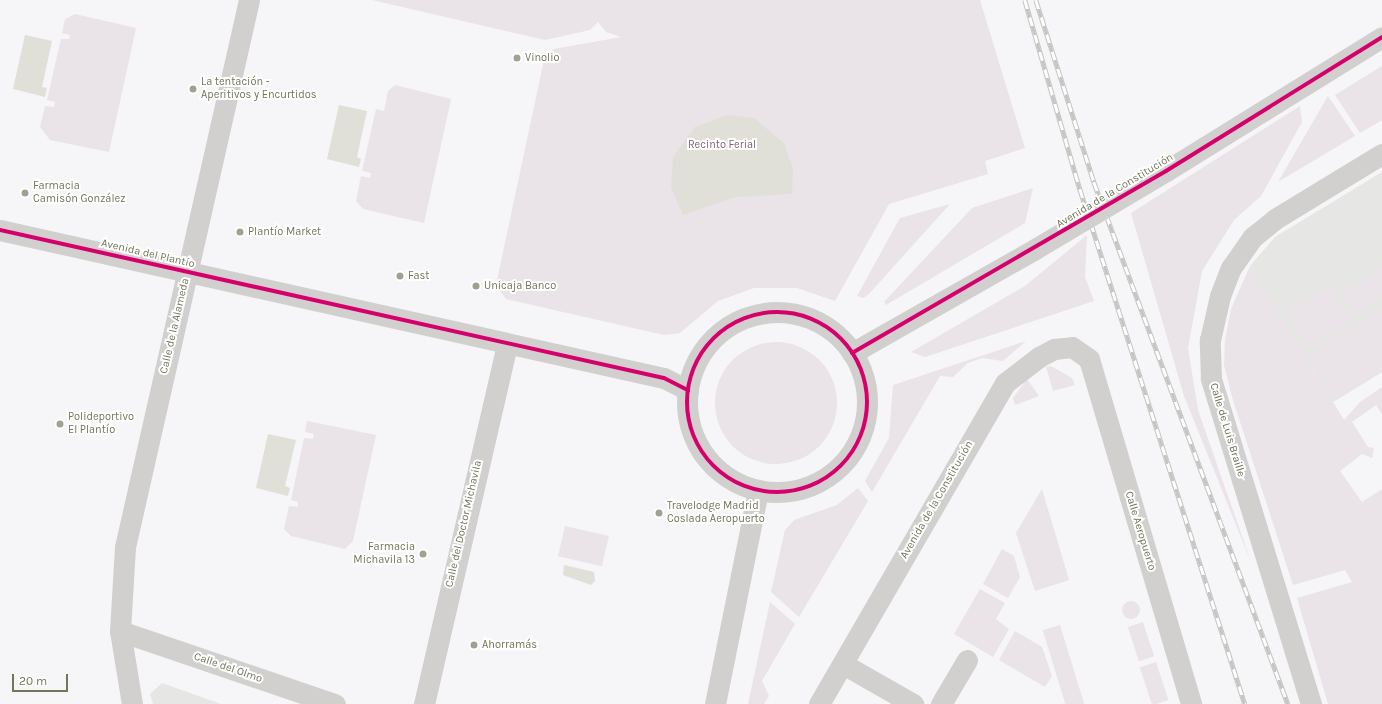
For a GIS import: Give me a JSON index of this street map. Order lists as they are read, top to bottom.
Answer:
{
  "streets": {
    "street": [
      "Avenida de la Constitución",
      "Avenida del Plantío",
      "Calle de la Alameda",
      "Calle de Luis Braille",
      "Calle del Doctor Michavila",
      "Calle Aeropuerto",
      "Calle del Olmo"
    ]
  },
  "crossings": [
    ["Avenida de la Constitución", "Calle Aeropuerto"],
    ["Avenida del Plantío", "Calle de la Alameda"],
    ["Avenida del Plantío", "Calle del Doctor Michavila"],
    ["Calle de la Alameda", "Calle del Olmo"]
  ],
  "parks": ["Recinto Ferial"],
  "places": [
    "Vinolio",
    "La tentación - Aperitivos y Encurtidos",
    "Farmacia Camisón González",
    "Plantío Market",
    "Fast",
    "Unicaja Banco",
    "Polideportivo El Plantío",
    "Travelodge Madrid Coslada Aeropuerto",
    "Farmacia Michavila 13",
    "Ahorramás"
  ],
  "scale_bar": "20 m"
}
